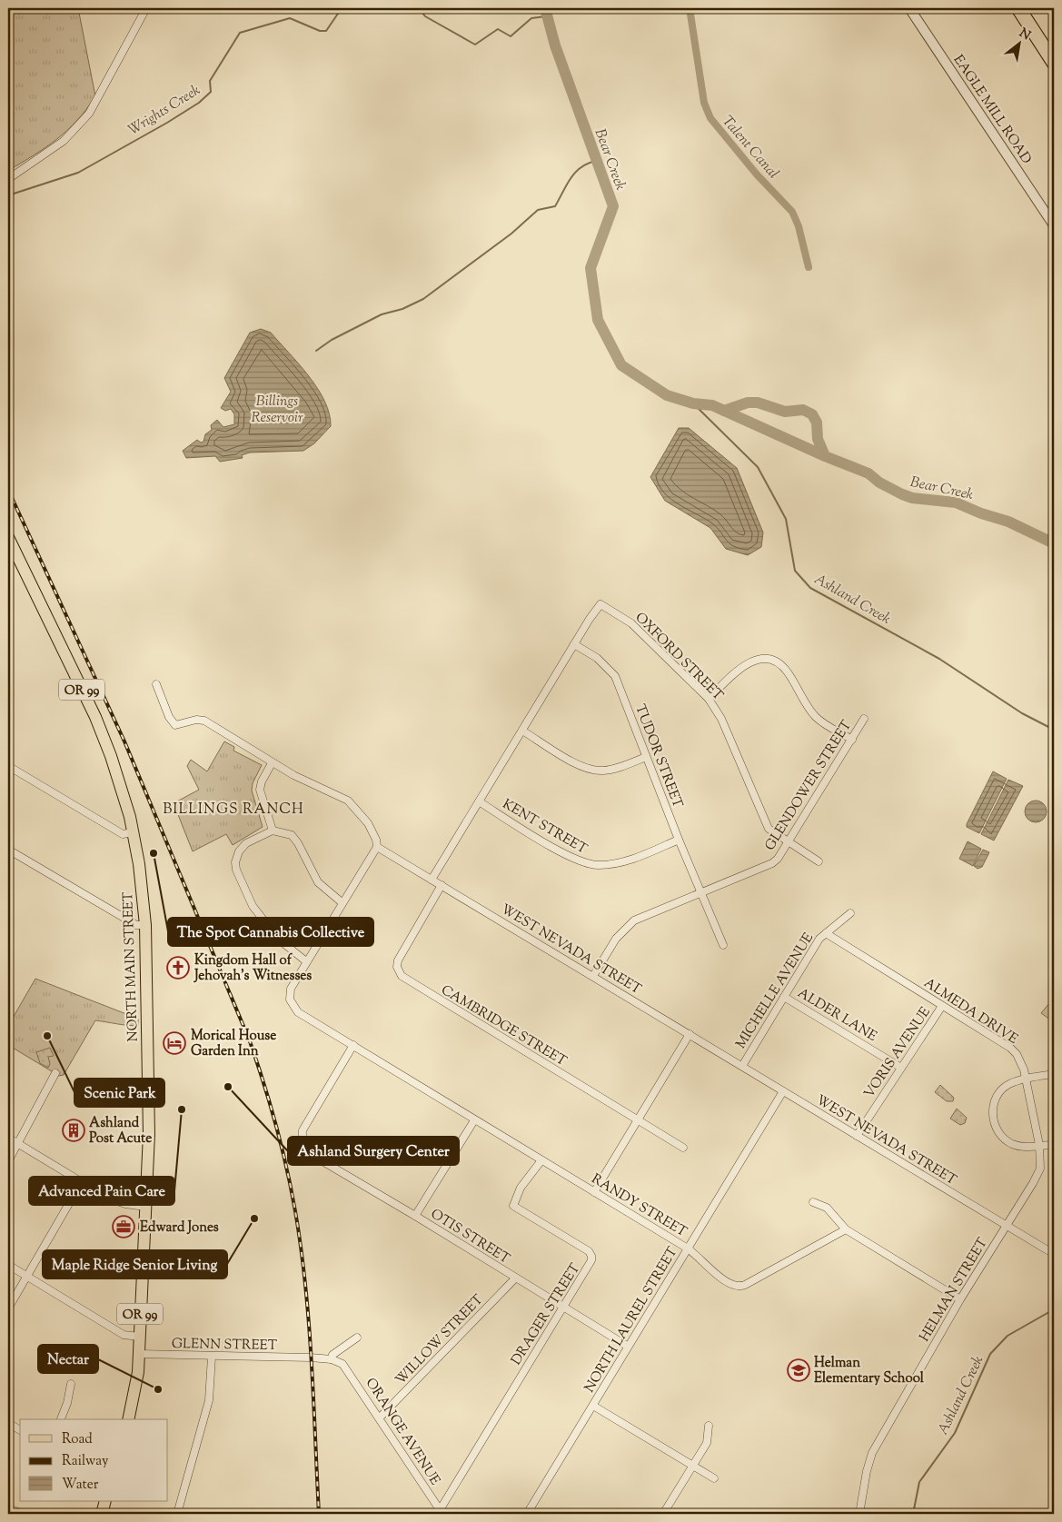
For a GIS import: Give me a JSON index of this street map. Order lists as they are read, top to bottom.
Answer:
{
  "streets": {
    "main road": ["OR 99", "NORTH MAIN STREET"],
    "street": [
      "EAGLE MILL ROAD",
      "OXFORD STREET",
      "TUDOR STREET",
      "GLENDOWER STREET",
      "KENT STREET",
      "WEST NEVADA STREET",
      "MICHELLE AVENUE",
      "ALMEDA DRIVE",
      "ALDER LANE",
      "CAMBRIDGE STREET",
      "VORIS AVENUE",
      "RANDY STREET",
      "OTIS STREET",
      "HELMAN STREET",
      "DRAGER STREET",
      "NORTH LAUREL STREET",
      "WILLOW STREET",
      "GLENN STREET",
      "ORANGE AVENUE"
    ]
  },
  "crossings": [
    ["OXFORD STREET", "TUDOR STREET"],
    ["OXFORD STREET", "GLENDOWER STREET"],
    ["TUDOR STREET", "GLENDOWER STREET"],
    ["TUDOR STREET", "KENT STREET"],
    ["GLENDOWER STREET", "WEST NEVADA STREET"],
    ["WEST NEVADA STREET", "MICHELLE AVENUE"],
    ["WEST NEVADA STREET", "ALMEDA DRIVE"],
    ["WEST NEVADA STREET", "CAMBRIDGE STREET"],
    ["WEST NEVADA STREET", "VORIS AVENUE"],
    ["WEST NEVADA STREET", "HELMAN STREET"],
    ["WEST NEVADA STREET", "NORTH LAUREL STREET"],
    ["NORTH MAIN STREET", "GLENN STREET"],
    ["MICHELLE AVENUE", "ALMEDA DRIVE"],
    ["MICHELLE AVENUE", "ALDER LANE"],
    ["ALMEDA DRIVE", "VORIS AVENUE"],
    ["ALMEDA DRIVE", "HELMAN STREET"],
    ["ALDER LANE", "VORIS AVENUE"],
    ["RANDY STREET", "OTIS STREET"],
    ["RANDY STREET", "DRAGER STREET"],
    ["RANDY STREET", "NORTH LAUREL STREET"],
    ["OTIS STREET", "DRAGER STREET"],
    ["OTIS STREET", "NORTH LAUREL STREET"],
    ["OTIS STREET", "WILLOW STREET"],
    ["DRAGER STREET", "ORANGE AVENUE"],
    ["WILLOW STREET", "ORANGE AVENUE"],
    ["GLENN STREET", "ORANGE AVENUE"]
  ],
  "districts": ["BILLINGS RANCH"],
  "water": [
    "Wrights Creek",
    "Talent Canal",
    "Bear Creek",
    "Billings Reservoir",
    "Ashland Creek"
  ],
  "places": {
    "other": [
      "The Spot Cannabis Collective",
      "Scenic Park",
      "Ashland Surgery Center",
      "Advanced Pain Care",
      "Maple Ridge Senior Living",
      "Nectar"
    ],
    "church": ["Kingdom Hall of Jehovah's Witnesses"],
    "hotel": ["Morical House Garden Inn"],
    "building": ["Ashland Post Acute"],
    "office": ["Edward Jones"],
    "school or university": ["Helman Elementary School"]
  },
  "legend": ["Road", "Railway", "Water"],
  "north": "top right"
}
